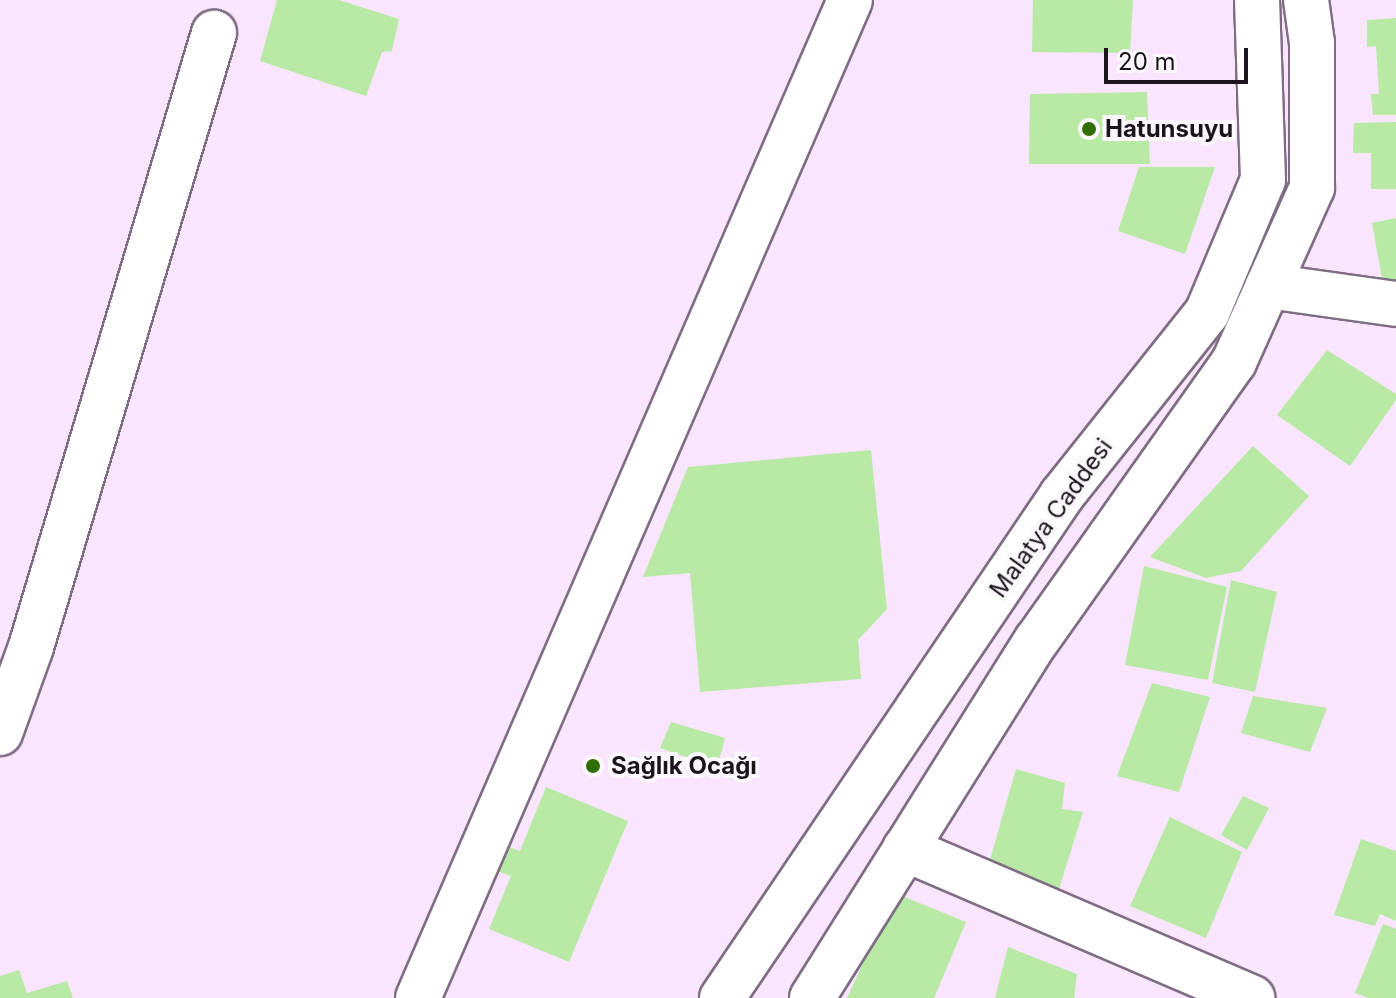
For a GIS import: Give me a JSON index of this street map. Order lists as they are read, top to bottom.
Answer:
{
  "streets": {
    "street": ["Malatya Caddesi"]
  },
  "places": ["Hatunsuyu", "Sağlık Ocağı"],
  "scale_bar": "20 m"
}
